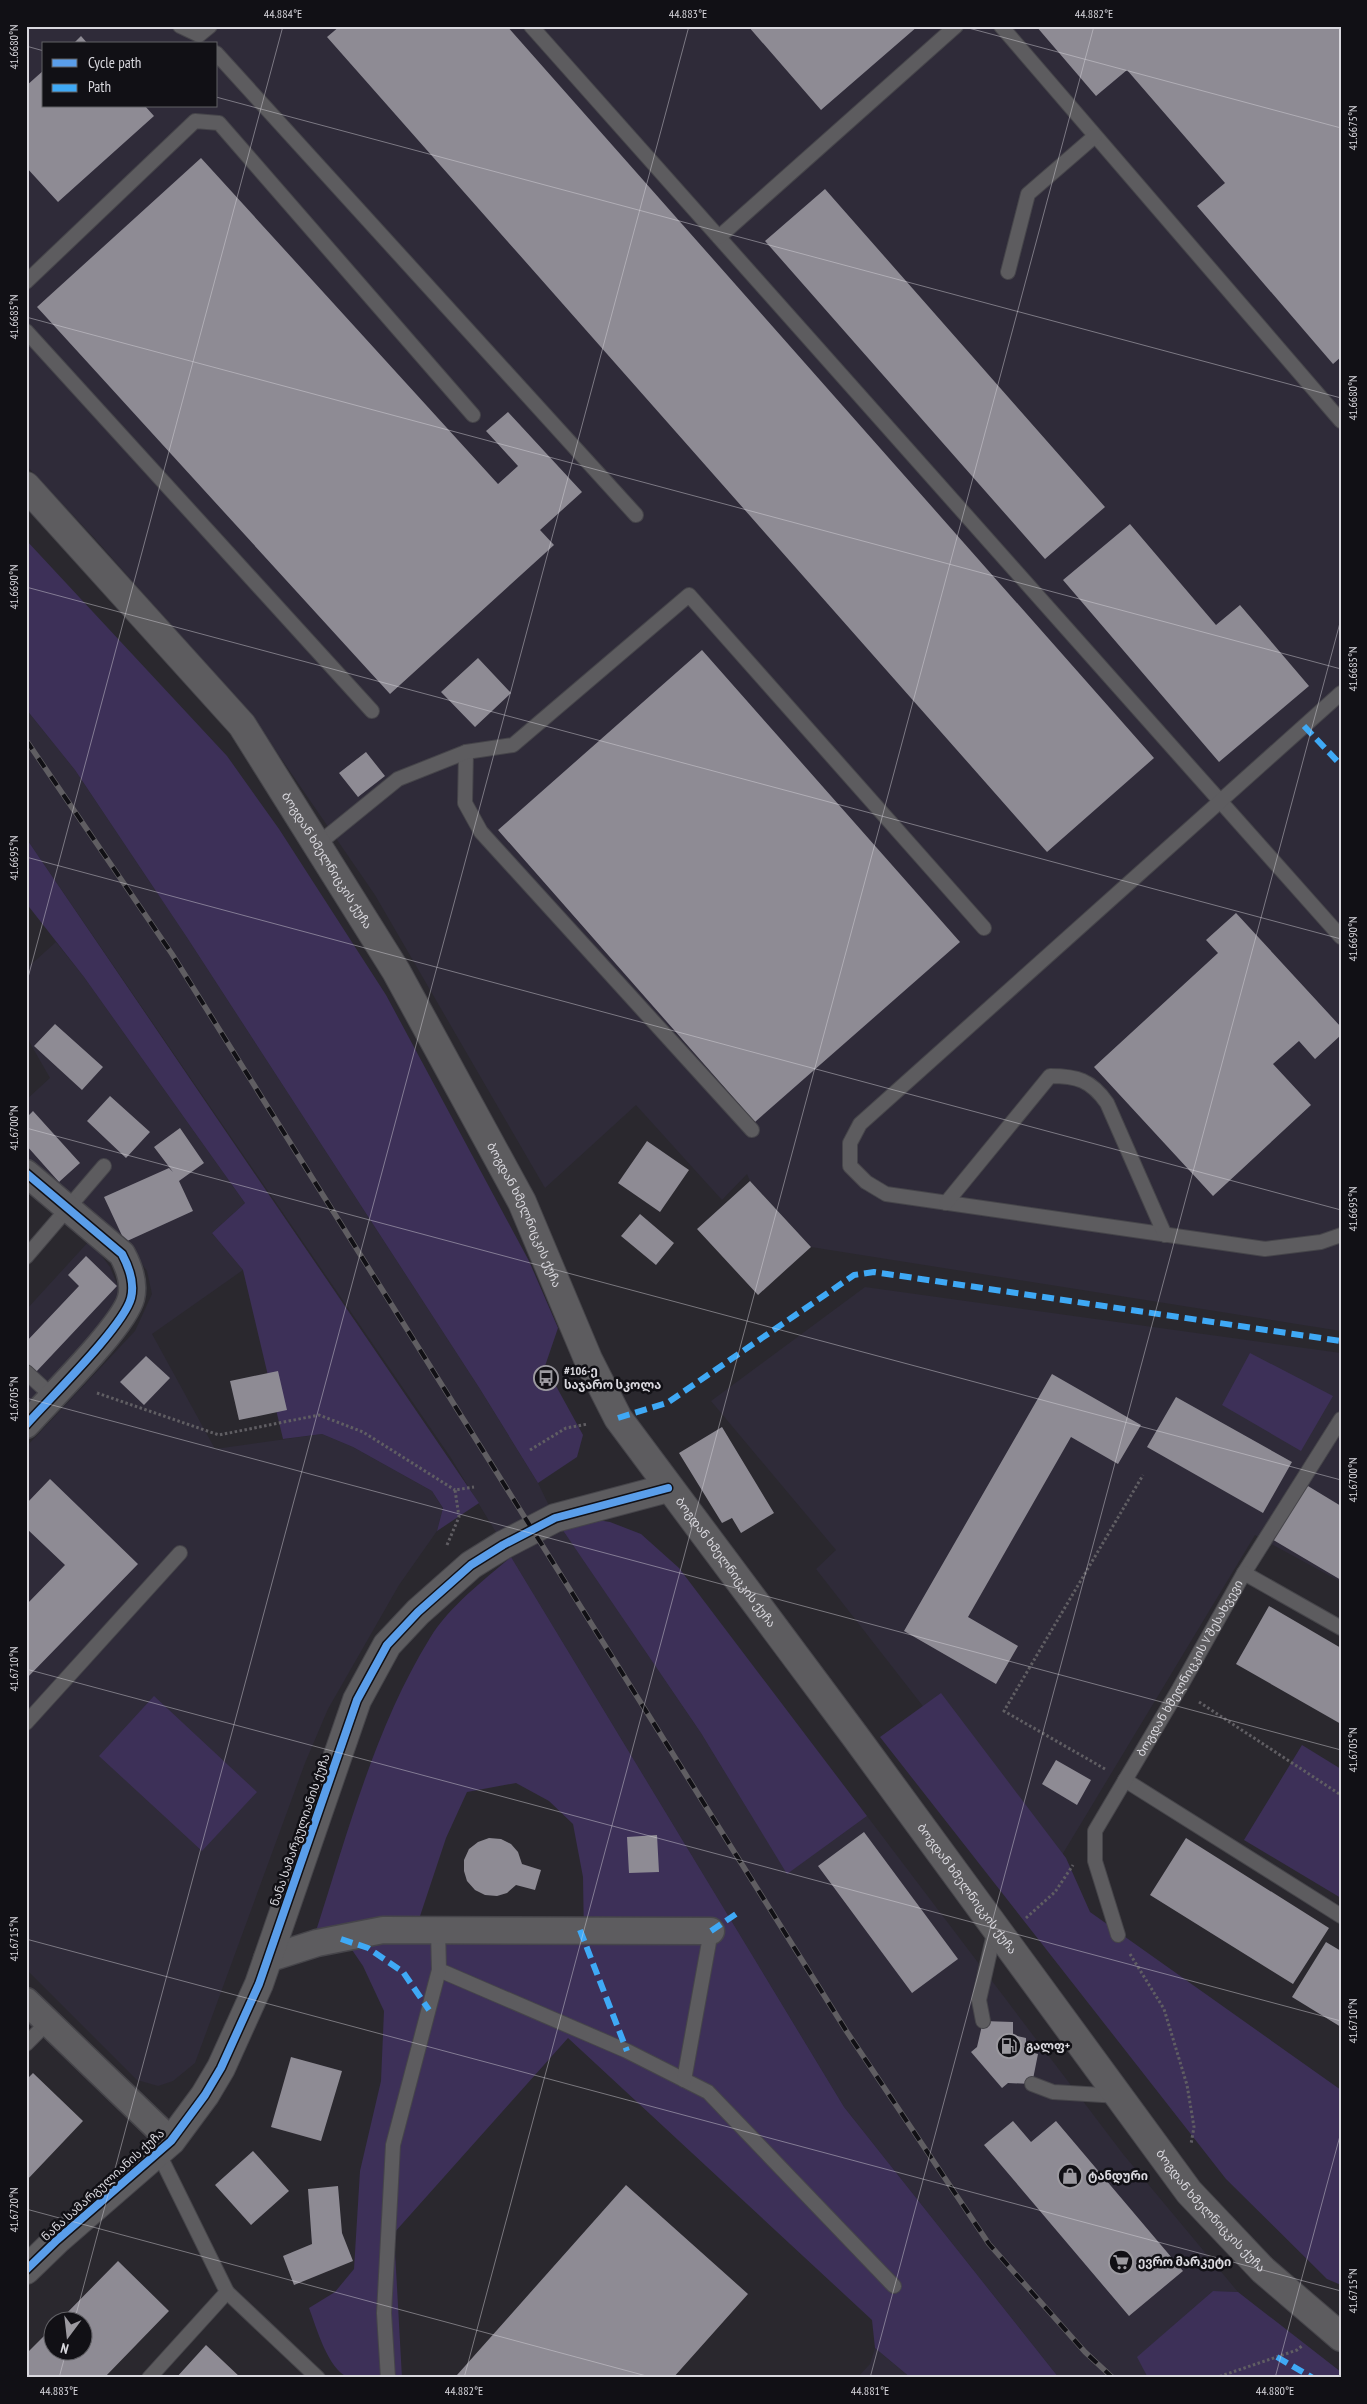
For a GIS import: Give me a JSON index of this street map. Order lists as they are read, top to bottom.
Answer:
{
  "streets": {
    "main road": ["ბოგდან ხმელნიცკის ქუჩა", "ნანა სამარგულიანის ქუჩა"],
    "lane": ["ბოგდან ხმელნიცკის V შესახვევი"]
  },
  "crossings": [
    ["ბოგდან ხმელნიცკის ქუჩა", "ნანა სამარგულიანის ქუჩა"]
  ],
  "places": {
    "bus stop": ["#106-ე საჯარო სკოლა"],
    "fuel station": ["გალფ+"],
    "shop": ["ტანდური"],
    "supermarket": ["ევრო მარკეტი"]
  },
  "legend": ["Cycle path", "Path"],
  "north": "bottom",
  "coordinates": [
    "44.884°E",
    "44.883°E",
    "44.882°E",
    "41.6680°N",
    "41.6675°N",
    "41.6685°N",
    "41.6690°N",
    "41.6695°N",
    "41.6700°N",
    "41.6705°N",
    "41.6710°N",
    "41.6715°N",
    "41.6720°N",
    "44.881°E",
    "44.880°E"
  ]
}
